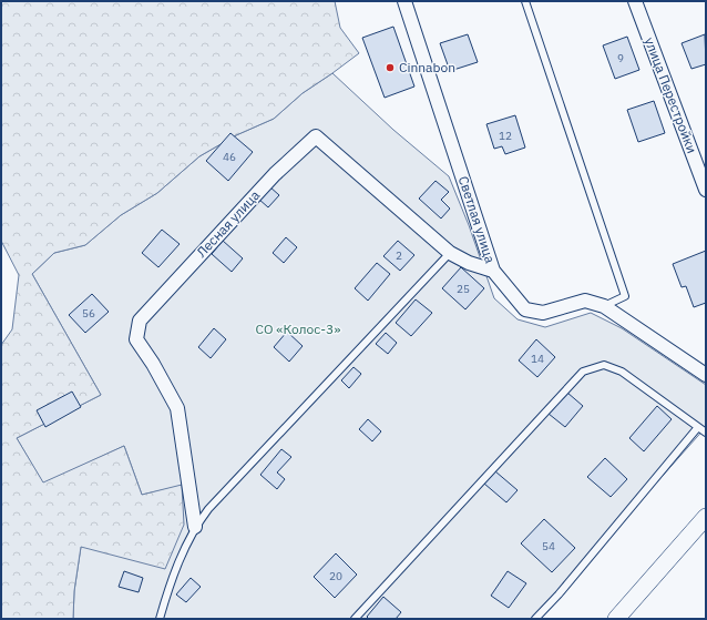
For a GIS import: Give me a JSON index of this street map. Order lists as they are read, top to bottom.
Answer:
{
  "streets": {
    "street": ["улица Перестройки", "Светлая улица", "Лесная улица"]
  },
  "crossings": [
    ["Светлая улица", "Лесная улица"]
  ],
  "parks": ["СО «Колос-3»"],
  "places": ["Cinnabon"],
  "house_numbers": [
    "9",
    "12",
    "46",
    "2",
    "25",
    "56",
    "14",
    "54",
    "20"
  ]
}
